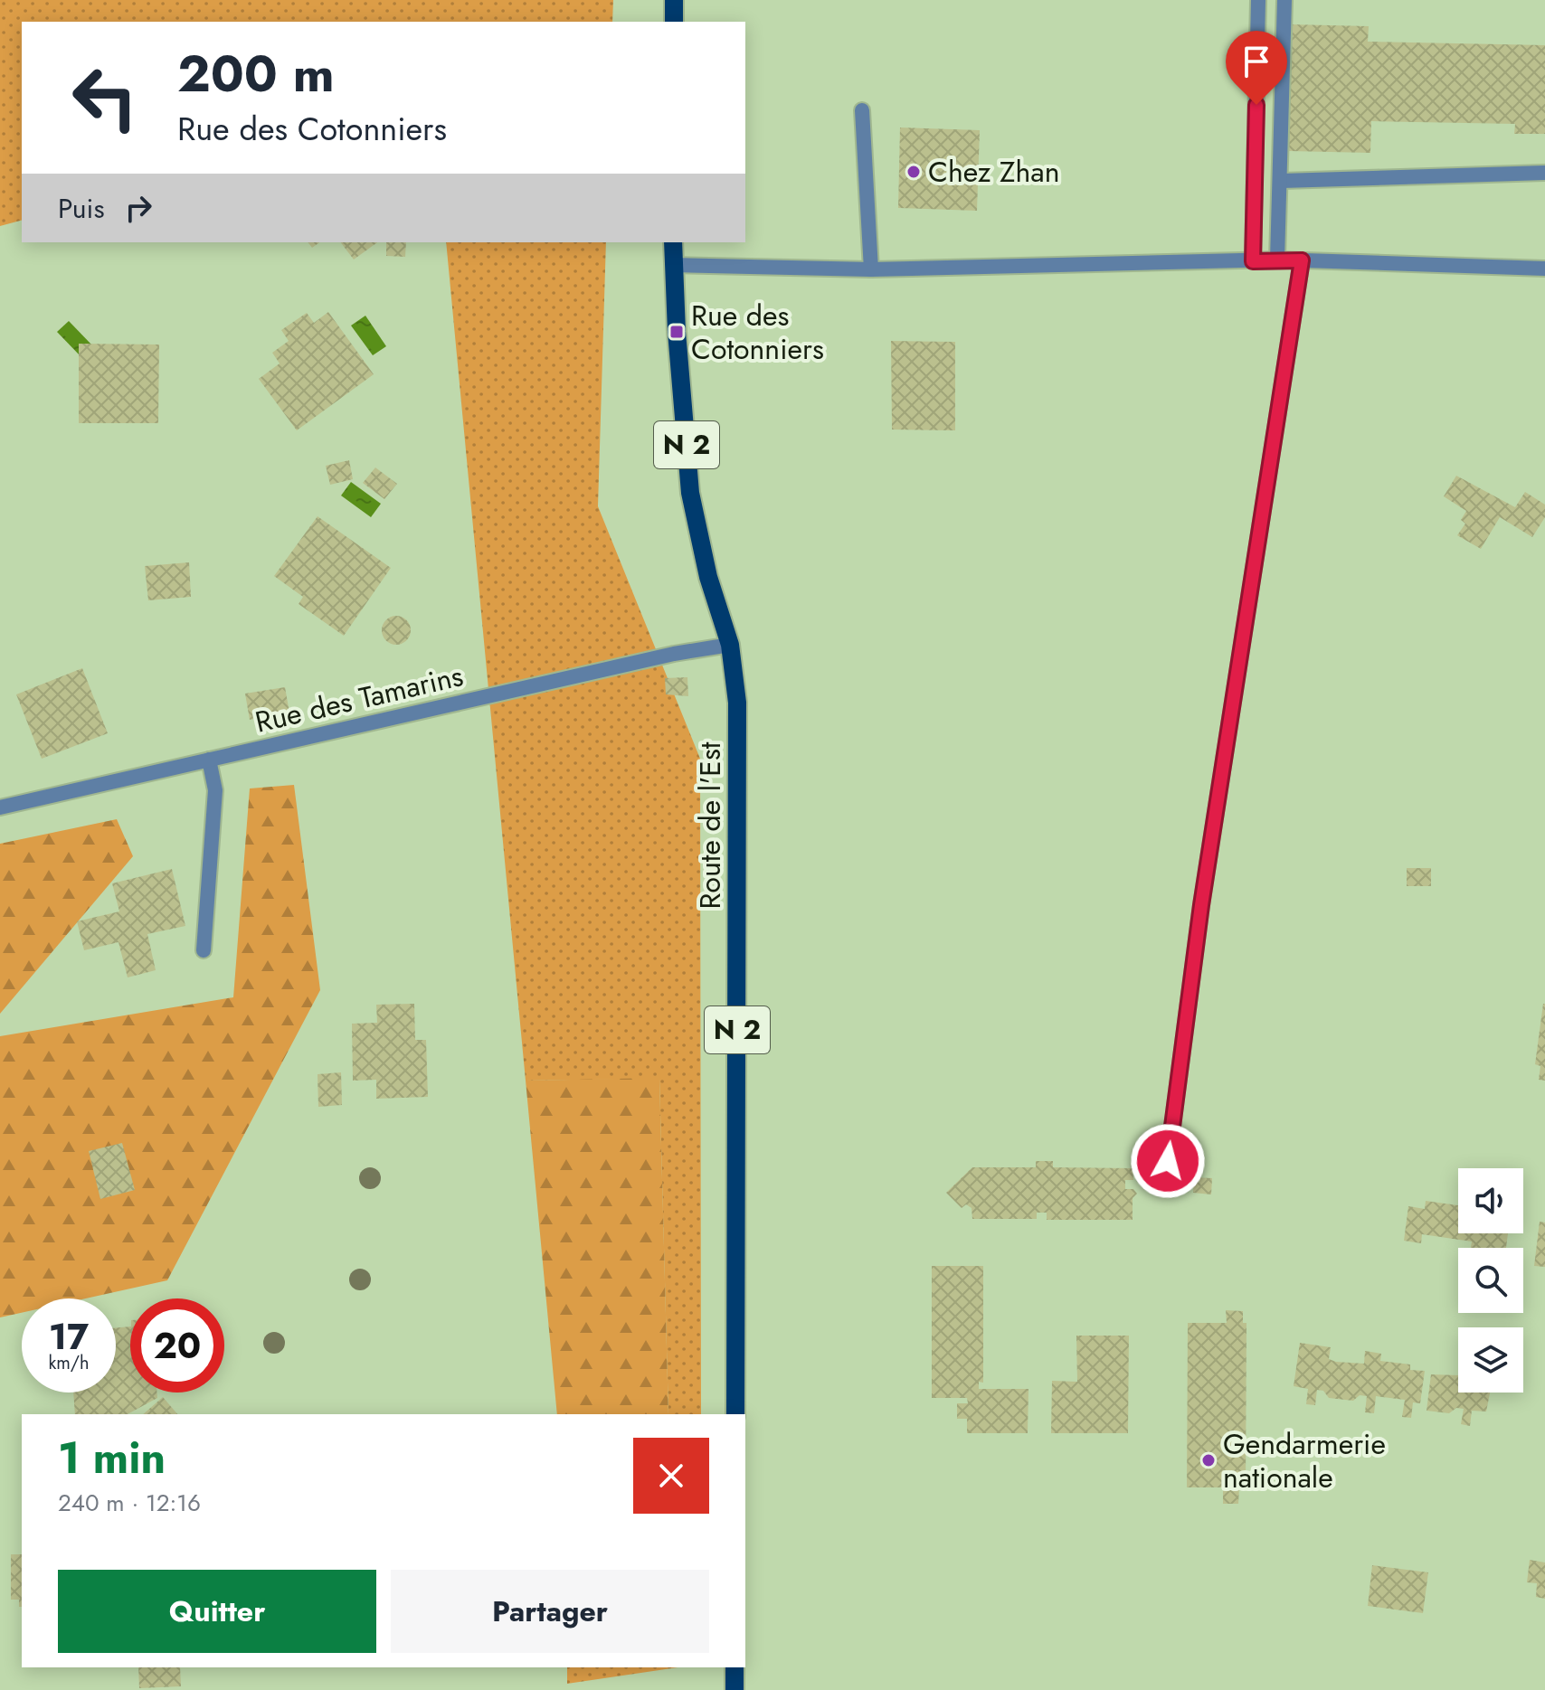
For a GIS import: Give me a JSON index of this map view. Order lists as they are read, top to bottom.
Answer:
{
  "streets": {
    "main road": ["N 2", "Route de l'Est"],
    "street": ["Rue des Tamarins"]
  },
  "crossings": [
    ["Rue des Tamarins", "Route de l'Est"]
  ],
  "places": {
    "other": ["Chez Zhan", "Gendarmerie nationale"],
    "transit": ["Rue des Cotonniers"]
  },
  "page": {
    "turn": ["200 m", "Rue des Cotonniers"],
    "then": "Puis",
    "speed": "17 km/h",
    "limit": "20",
    "heading": ["1 min", "240 m · 12:16"],
    "buttons": ["Quitter", "Partager"]
  }
}
